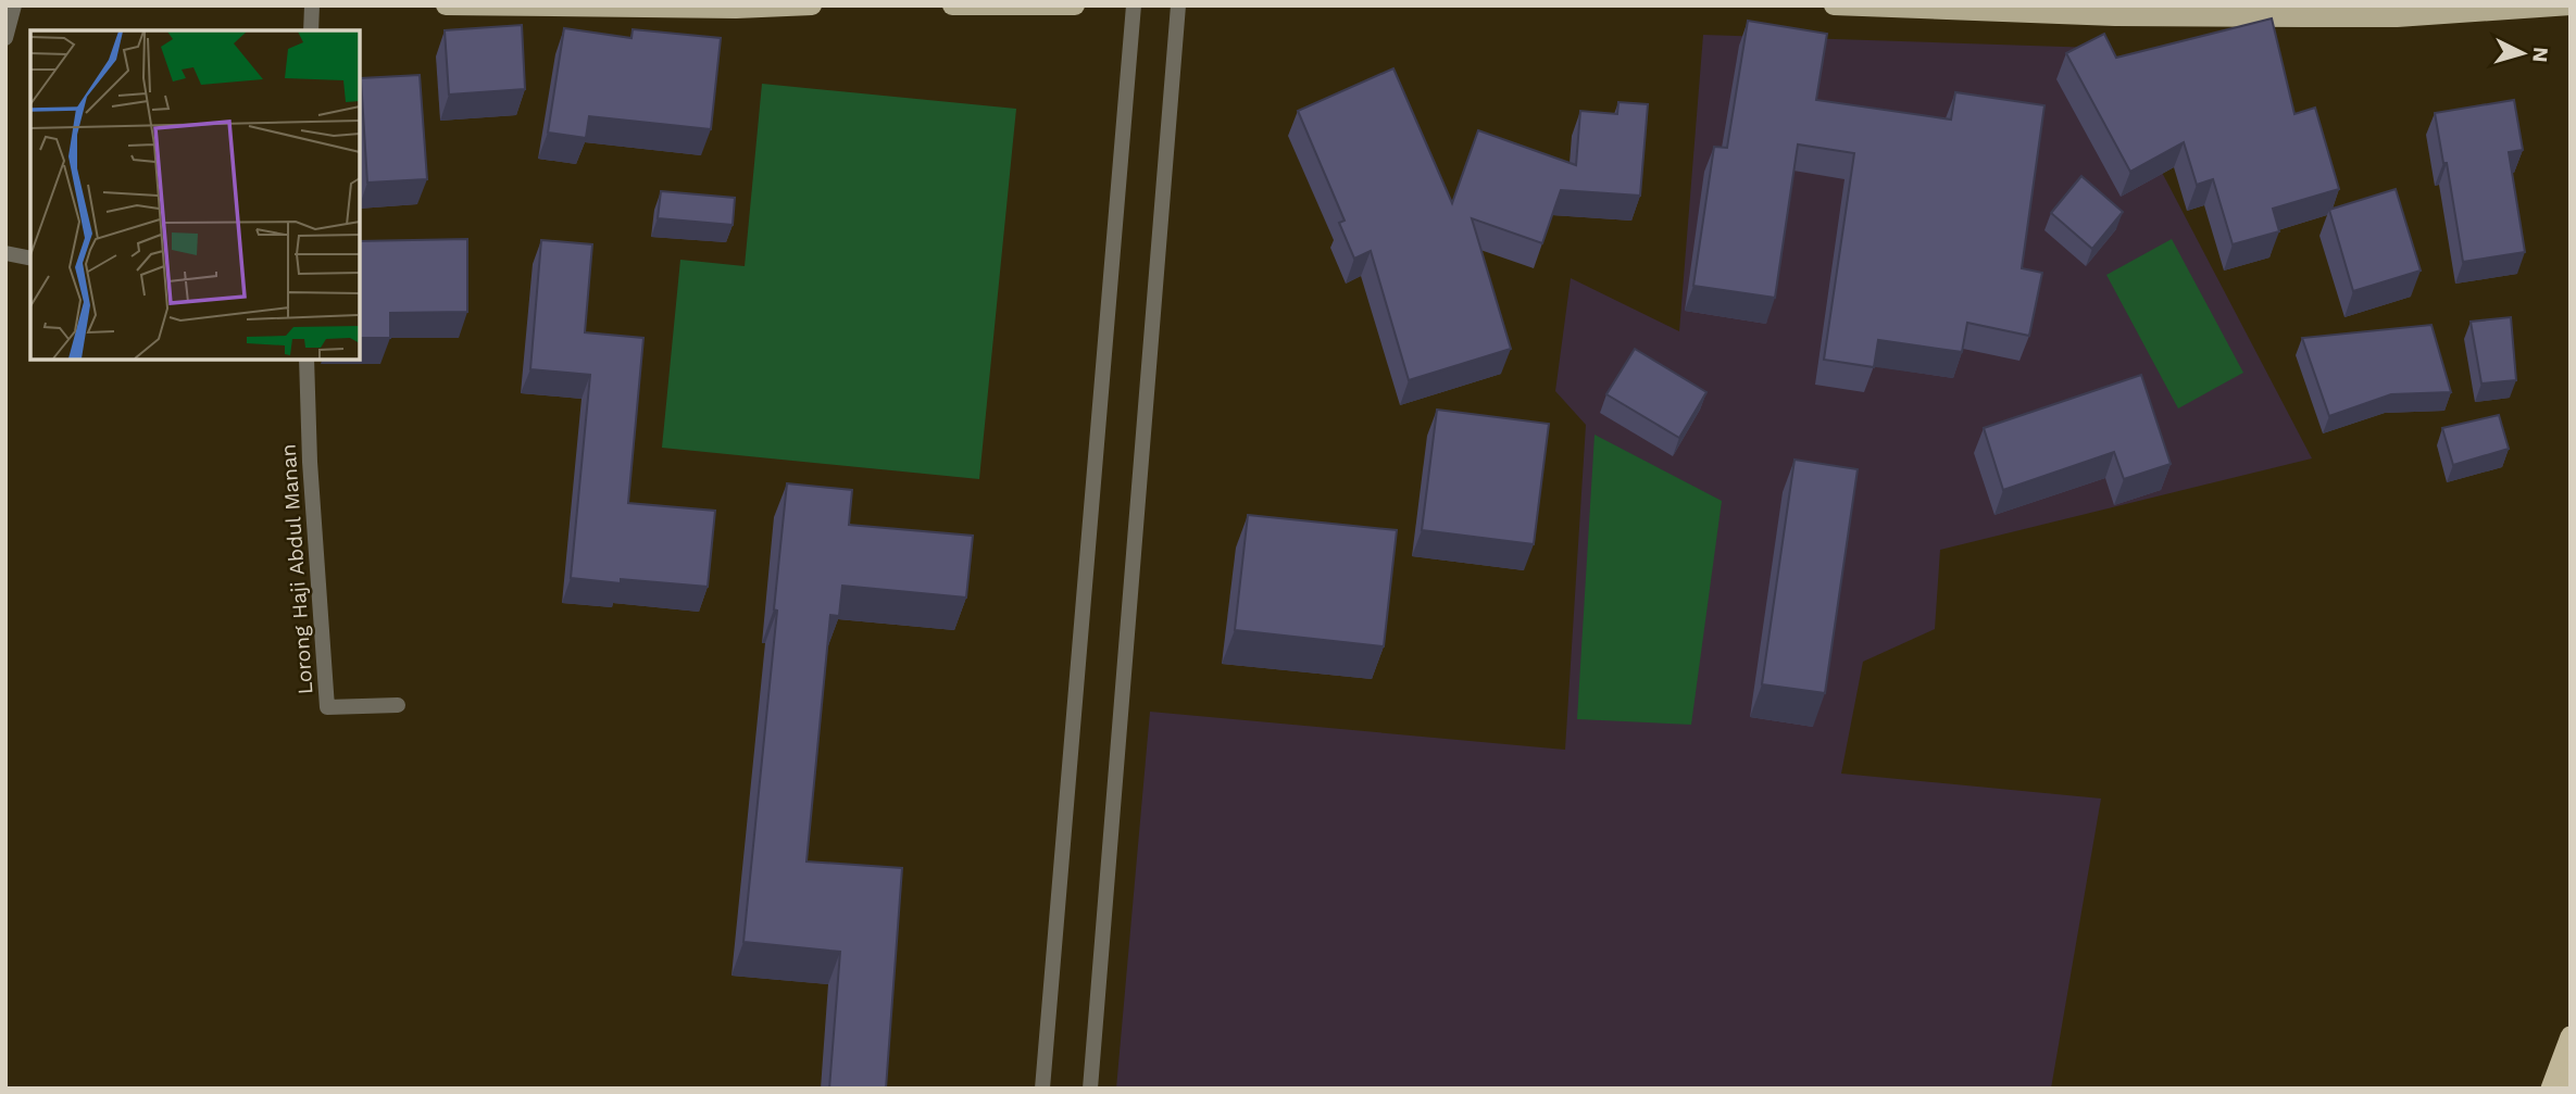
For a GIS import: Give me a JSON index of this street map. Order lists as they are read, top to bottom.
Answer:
{
  "streets": {
    "street": ["Lorong Haji Abdul Manan"]
  },
  "north": "right"
}
